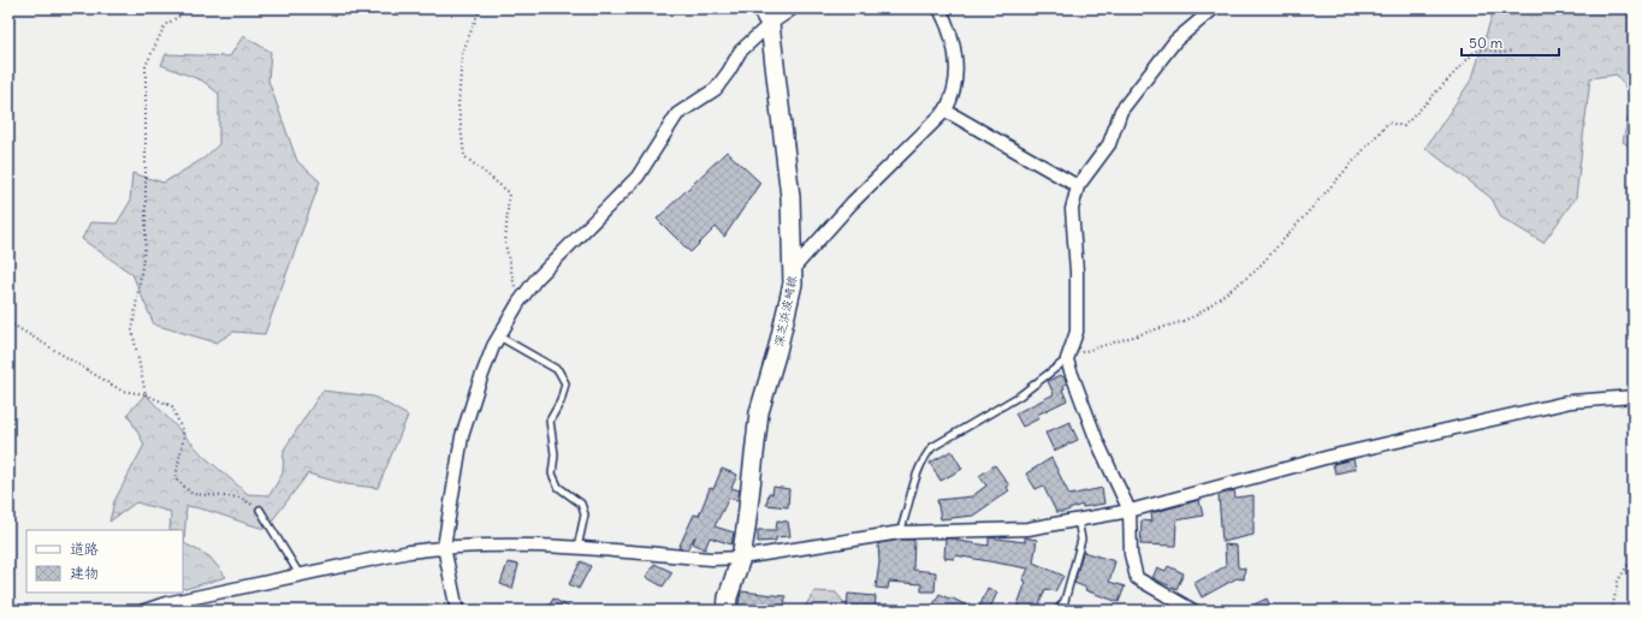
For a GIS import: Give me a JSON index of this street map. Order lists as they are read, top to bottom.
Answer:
{
  "streets": {
    "main road": ["深芝浜波崎線"]
  },
  "legend": ["道路", "建物"],
  "scale_bar": "50 m"
}
